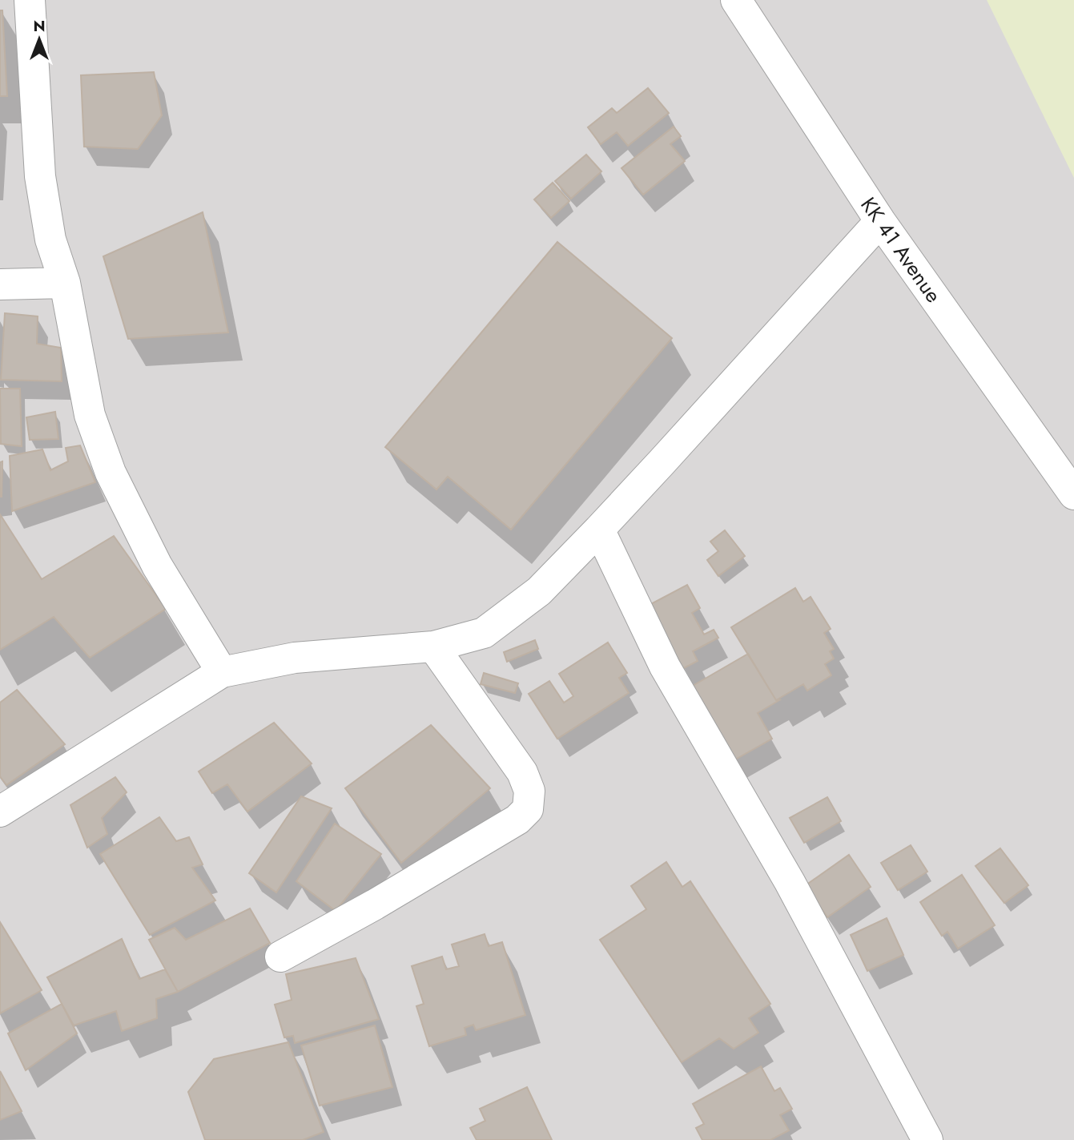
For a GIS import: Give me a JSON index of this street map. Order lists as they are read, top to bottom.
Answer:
{
  "streets": {
    "street": ["KK 41 Avenue"]
  },
  "north": "top"
}
